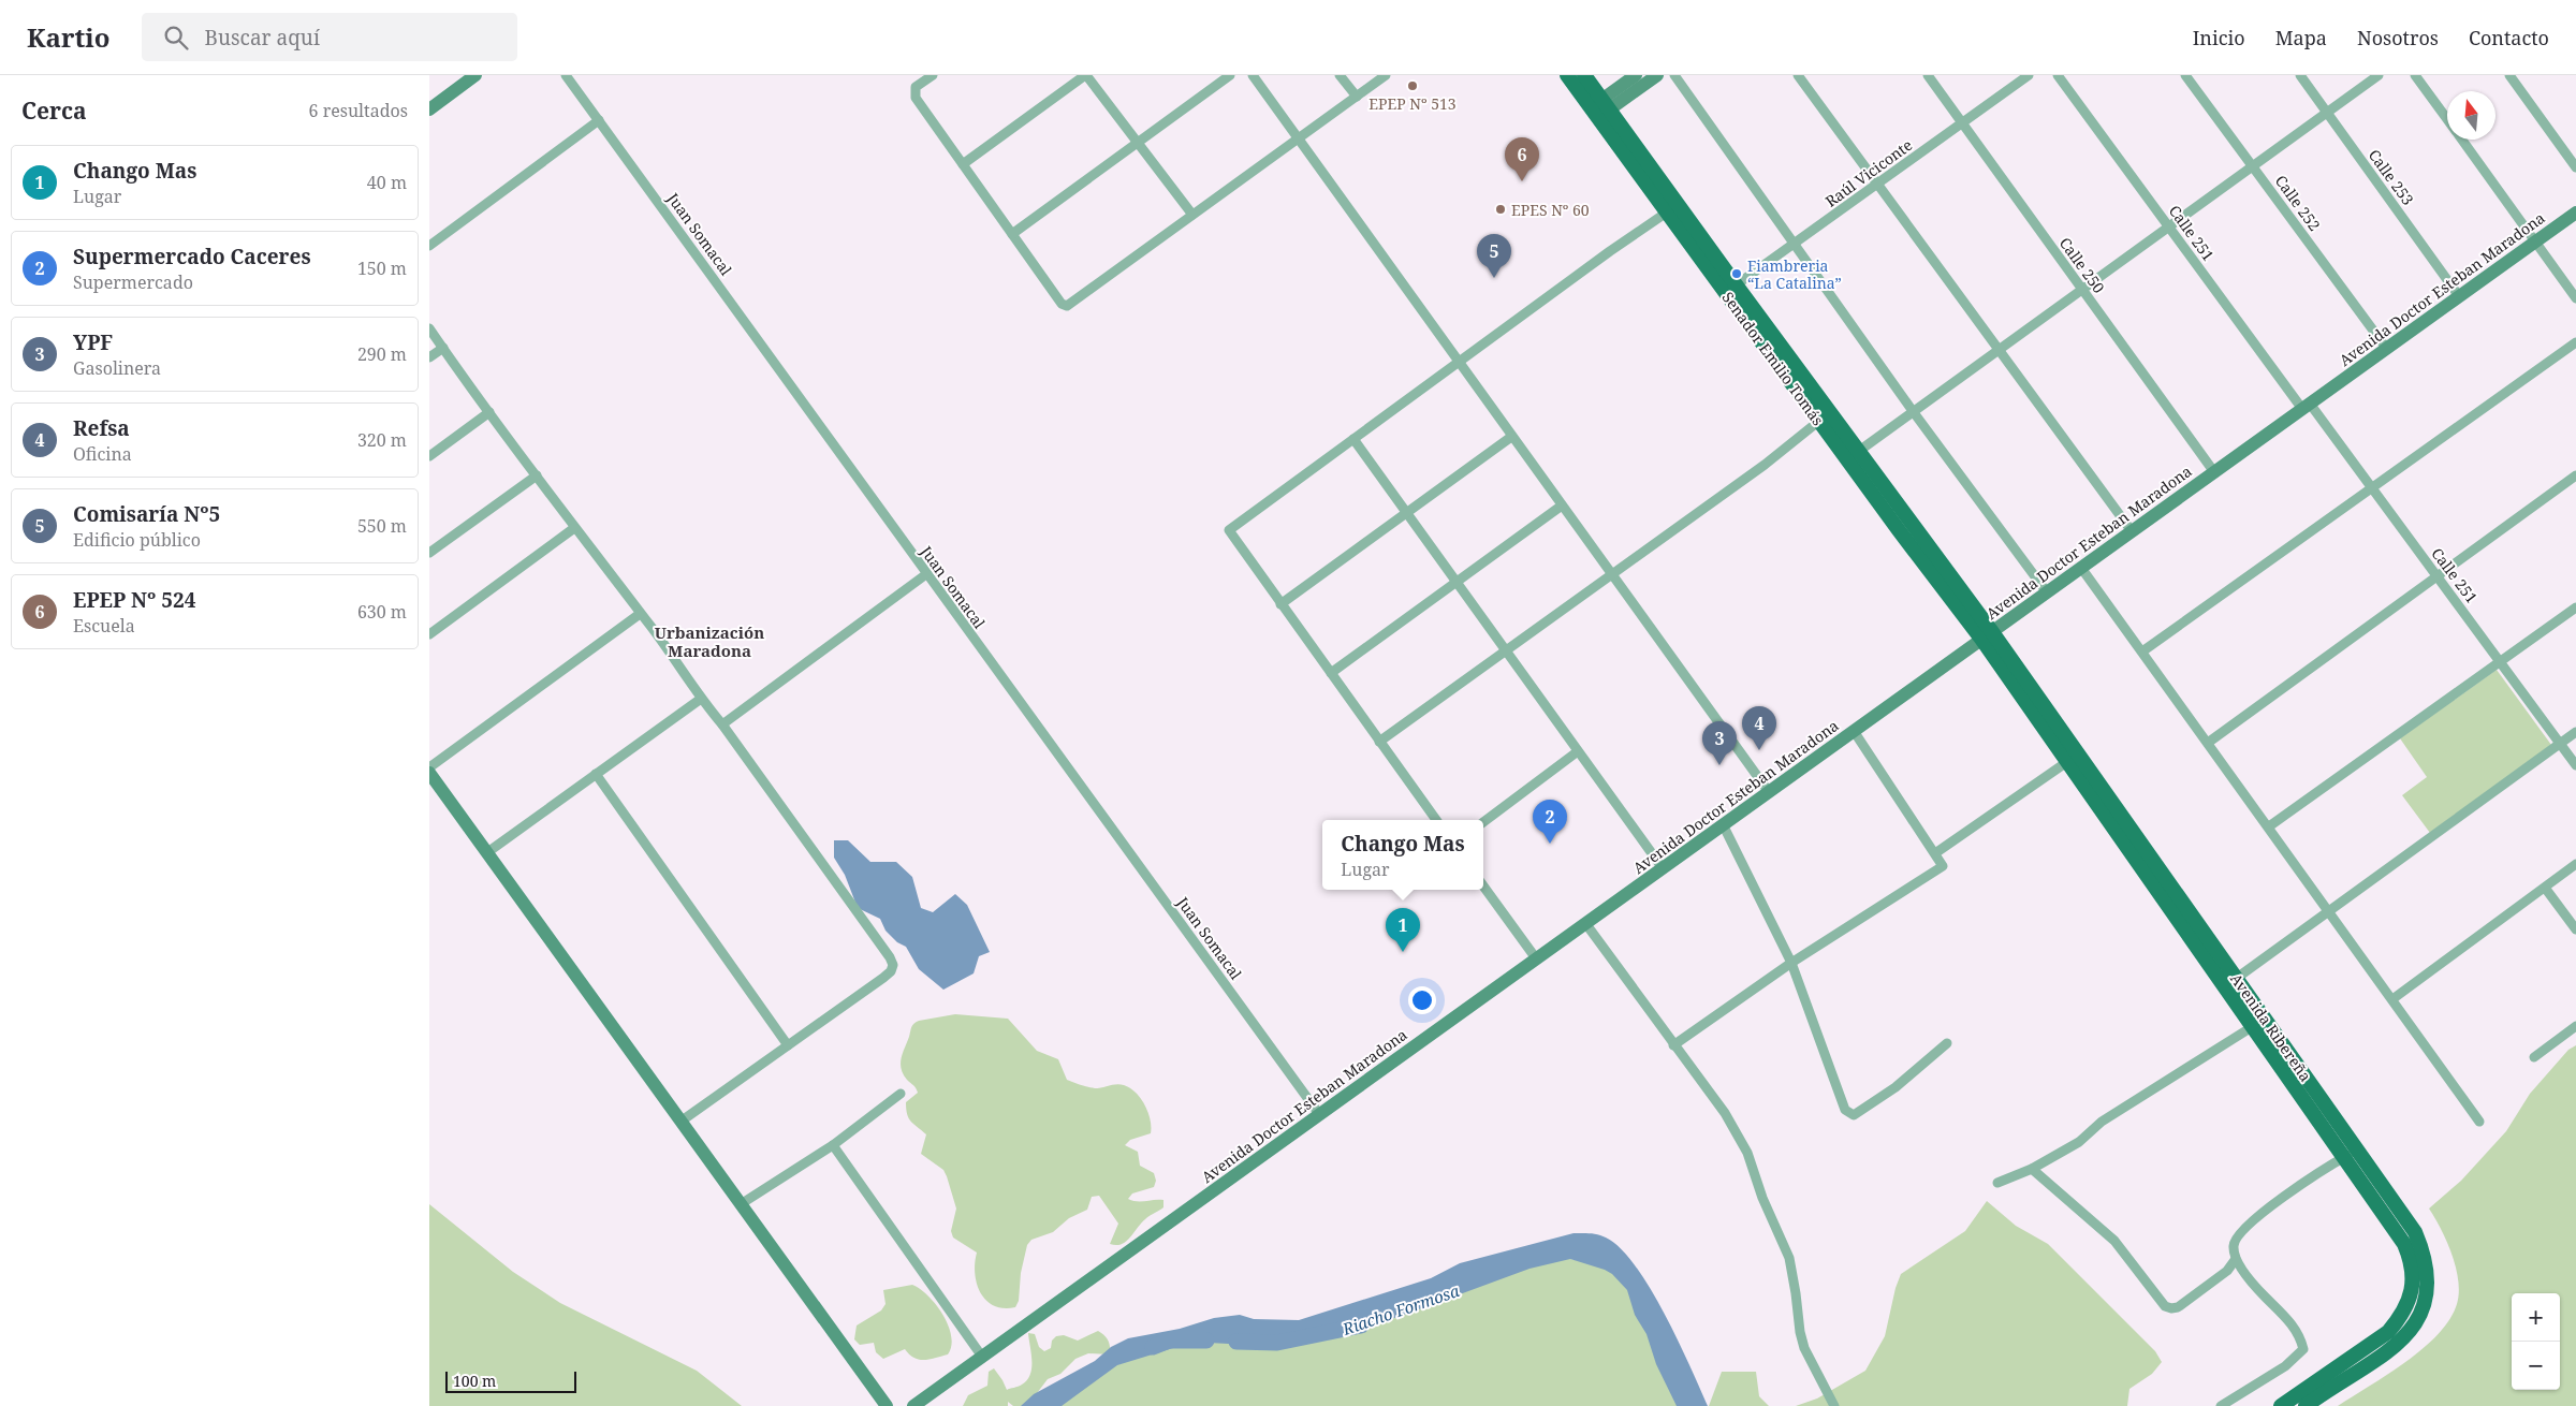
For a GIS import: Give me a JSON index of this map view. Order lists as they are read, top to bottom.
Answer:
{
  "streets": {
    "main road": ["Avenida Doctor Esteban Maradona", "Senador Emilio Tomás", "Avenida Ribereña"],
    "street": [
      "Raúl Viciconte",
      "Calle 253",
      "Calle 252",
      "Calle 251",
      "Juan Somacal",
      "Calle 250"
    ]
  },
  "crossings": [
    ["Raúl Viciconte", "Calle 250"],
    ["Raúl Viciconte", "Senador Emilio Tomás"],
    ["Calle 253", "Avenida Doctor Esteban Maradona"],
    ["Calle 252", "Avenida Doctor Esteban Maradona"],
    ["Calle 251", "Avenida Doctor Esteban Maradona"],
    ["Juan Somacal", "Avenida Doctor Esteban Maradona"],
    ["Calle 250", "Avenida Doctor Esteban Maradona"],
    ["Avenida Doctor Esteban Maradona", "Senador Emilio Tomás"],
    ["Avenida Doctor Esteban Maradona", "Avenida Ribereña"],
    ["Senador Emilio Tomás", "Avenida Ribereña"]
  ],
  "districts": ["Urbanización Maradona"],
  "water": ["Riacho Formosa"],
  "places": ["EPEP Nº 513", "EPES Nº 60", "Fiambreria “La Catalina”"],
  "scale_bar": "100 m",
  "north": "top",
  "page": {
    "header": "Kartio",
    "search": "Buscar aquí",
    "nav": [
      "Inicio",
      "Mapa",
      "Nosotros",
      "Contacto"
    ],
    "heading": ["Cerca", "6 resultados"],
    "pins": [
      "6",
      "5",
      "4",
      "3",
      "2",
      "1"
    ],
    "list": [
      {
        "mark": "1",
        "name": "Chango Mas",
        "note": "Lugar",
        "value": "40 m"
      },
      {
        "mark": "2",
        "name": "Supermercado Caceres",
        "note": "Supermercado",
        "value": "150 m"
      },
      {
        "mark": "3",
        "name": "YPF",
        "note": "Gasolinera",
        "value": "290 m"
      },
      {
        "mark": "4",
        "name": "Refsa",
        "note": "Oficina",
        "value": "320 m"
      },
      {
        "mark": "5",
        "name": "Comisaría Nº5",
        "note": "Edificio público",
        "value": "550 m"
      },
      {
        "mark": "6",
        "name": "EPEP Nº 524",
        "note": "Escuela",
        "value": "630 m"
      }
    ],
    "popup": ["Chango Mas", "Lugar"],
    "map_buttons": ["+", "−"],
    "scale": "100 m"
  }
}
